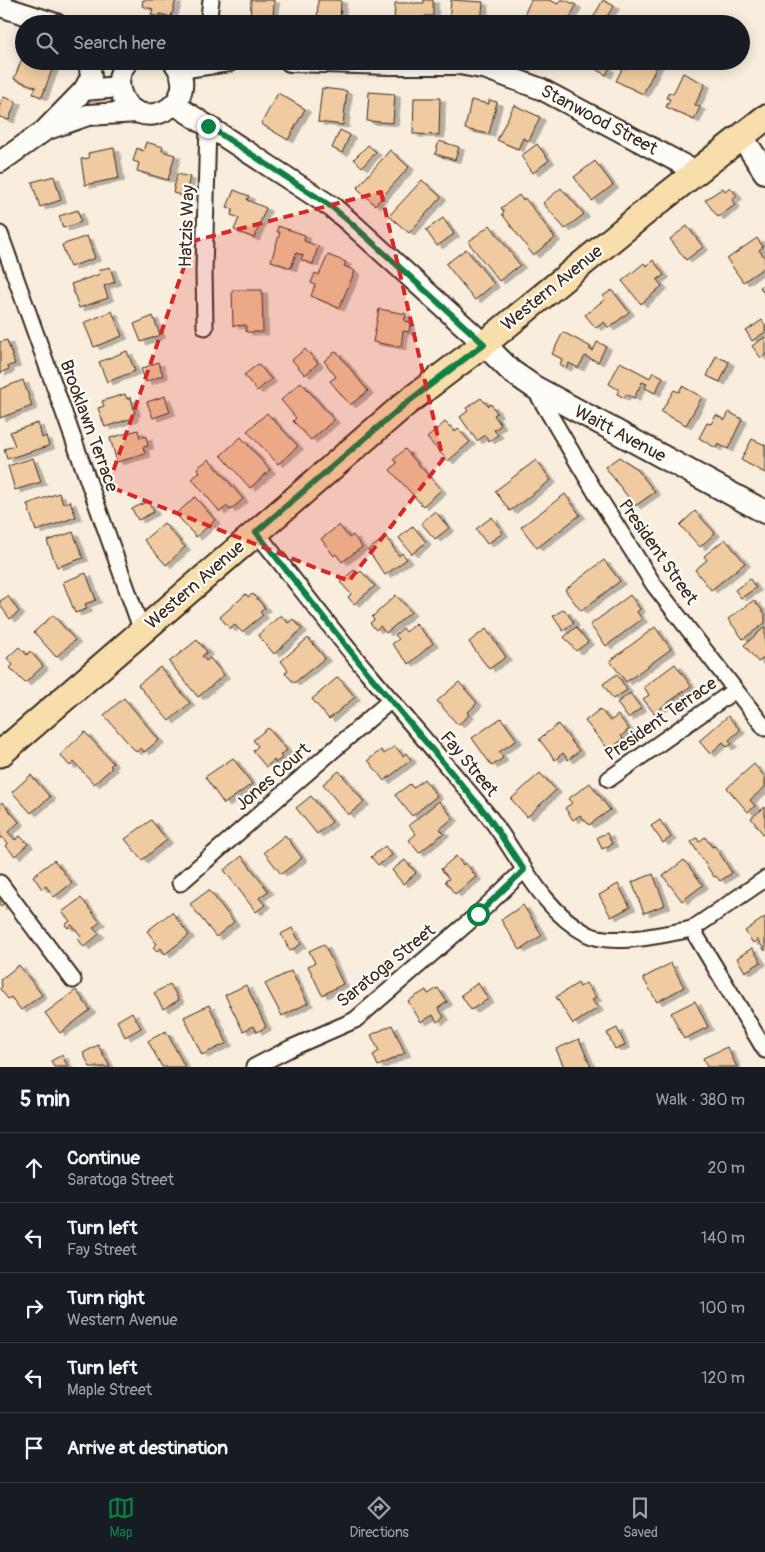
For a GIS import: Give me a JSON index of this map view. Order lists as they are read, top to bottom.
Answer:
{
  "streets": {
    "main road": ["Western Avenue", "Waitt Avenue"],
    "street": [
      "Stanwood Street",
      "Hatzis Way",
      "Brooklawn Terrace",
      "President Street",
      "President Terrace",
      "Fay Street",
      "Jones Court",
      "Saratoga Street"
    ]
  },
  "crossings": [
    ["Stanwood Street", "Western Avenue"],
    ["Western Avenue", "Brooklawn Terrace"],
    ["Western Avenue", "Waitt Avenue"],
    ["Western Avenue", "Fay Street"],
    ["Waitt Avenue", "President Street"],
    ["President Street", "President Terrace"],
    ["Fay Street", "Jones Court"],
    ["Fay Street", "Saratoga Street"]
  ],
  "page": {
    "search": "Search here",
    "heading": ["5 min", "Walk · 380 m"],
    "list": [
      ["Continue", "Saratoga Street", "20 m"],
      ["Turn left", "Fay Street", "140 m"],
      ["Turn right", "Western Avenue", "100 m"],
      ["Turn left", "Maple Street", "120 m"],
      "Arrive at destination"
    ],
    "nav": ["Map", "Directions", "Saved"]
  }
}
